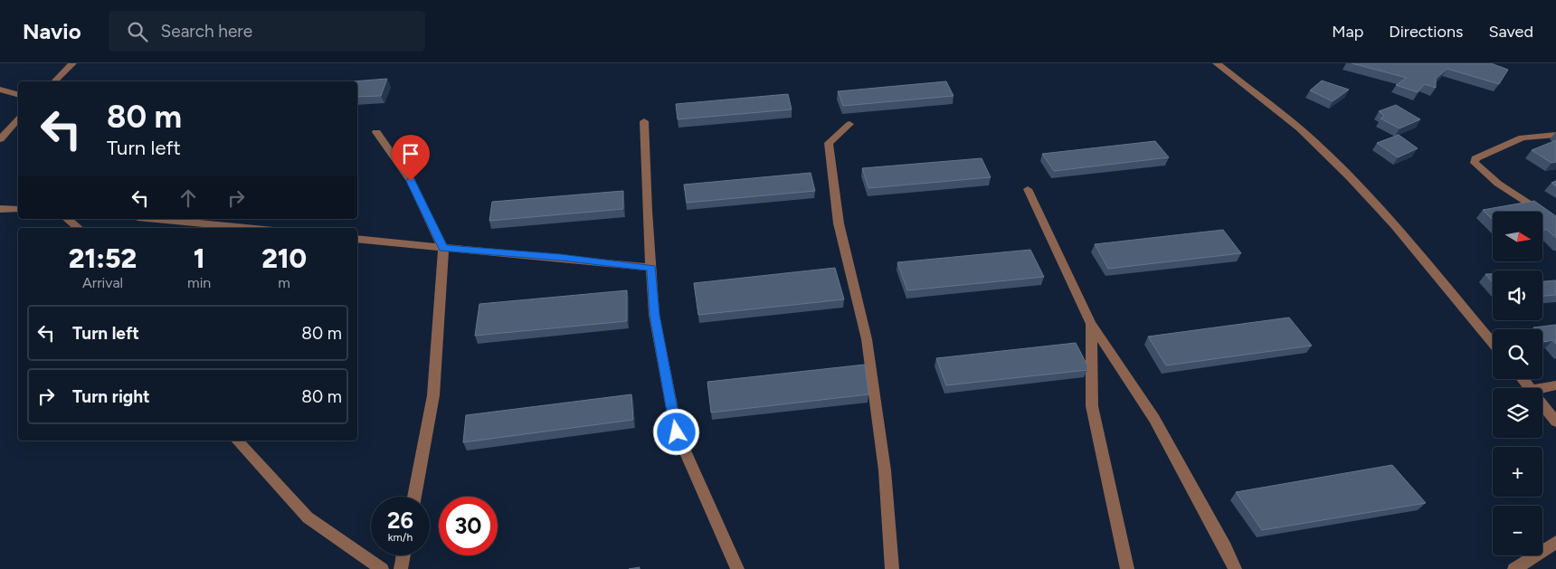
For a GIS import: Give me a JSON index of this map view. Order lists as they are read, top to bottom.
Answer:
{
  "north": "right",
  "page": {
    "header": "Navio",
    "search": "Search here",
    "nav": ["Map", "Directions", "Saved"],
    "turn": ["80 m", "Turn left"],
    "map_buttons": ["+", "−"],
    "eta": [
      "21:52",
      "Arrival",
      "1",
      "min",
      "210",
      "m"
    ],
    "list": [
      {
        "name": "Turn left",
        "value": "80 m"
      },
      {
        "name": "Turn right",
        "value": "80 m"
      }
    ],
    "speed": "26 km/h",
    "limit": "30"
  }
}
